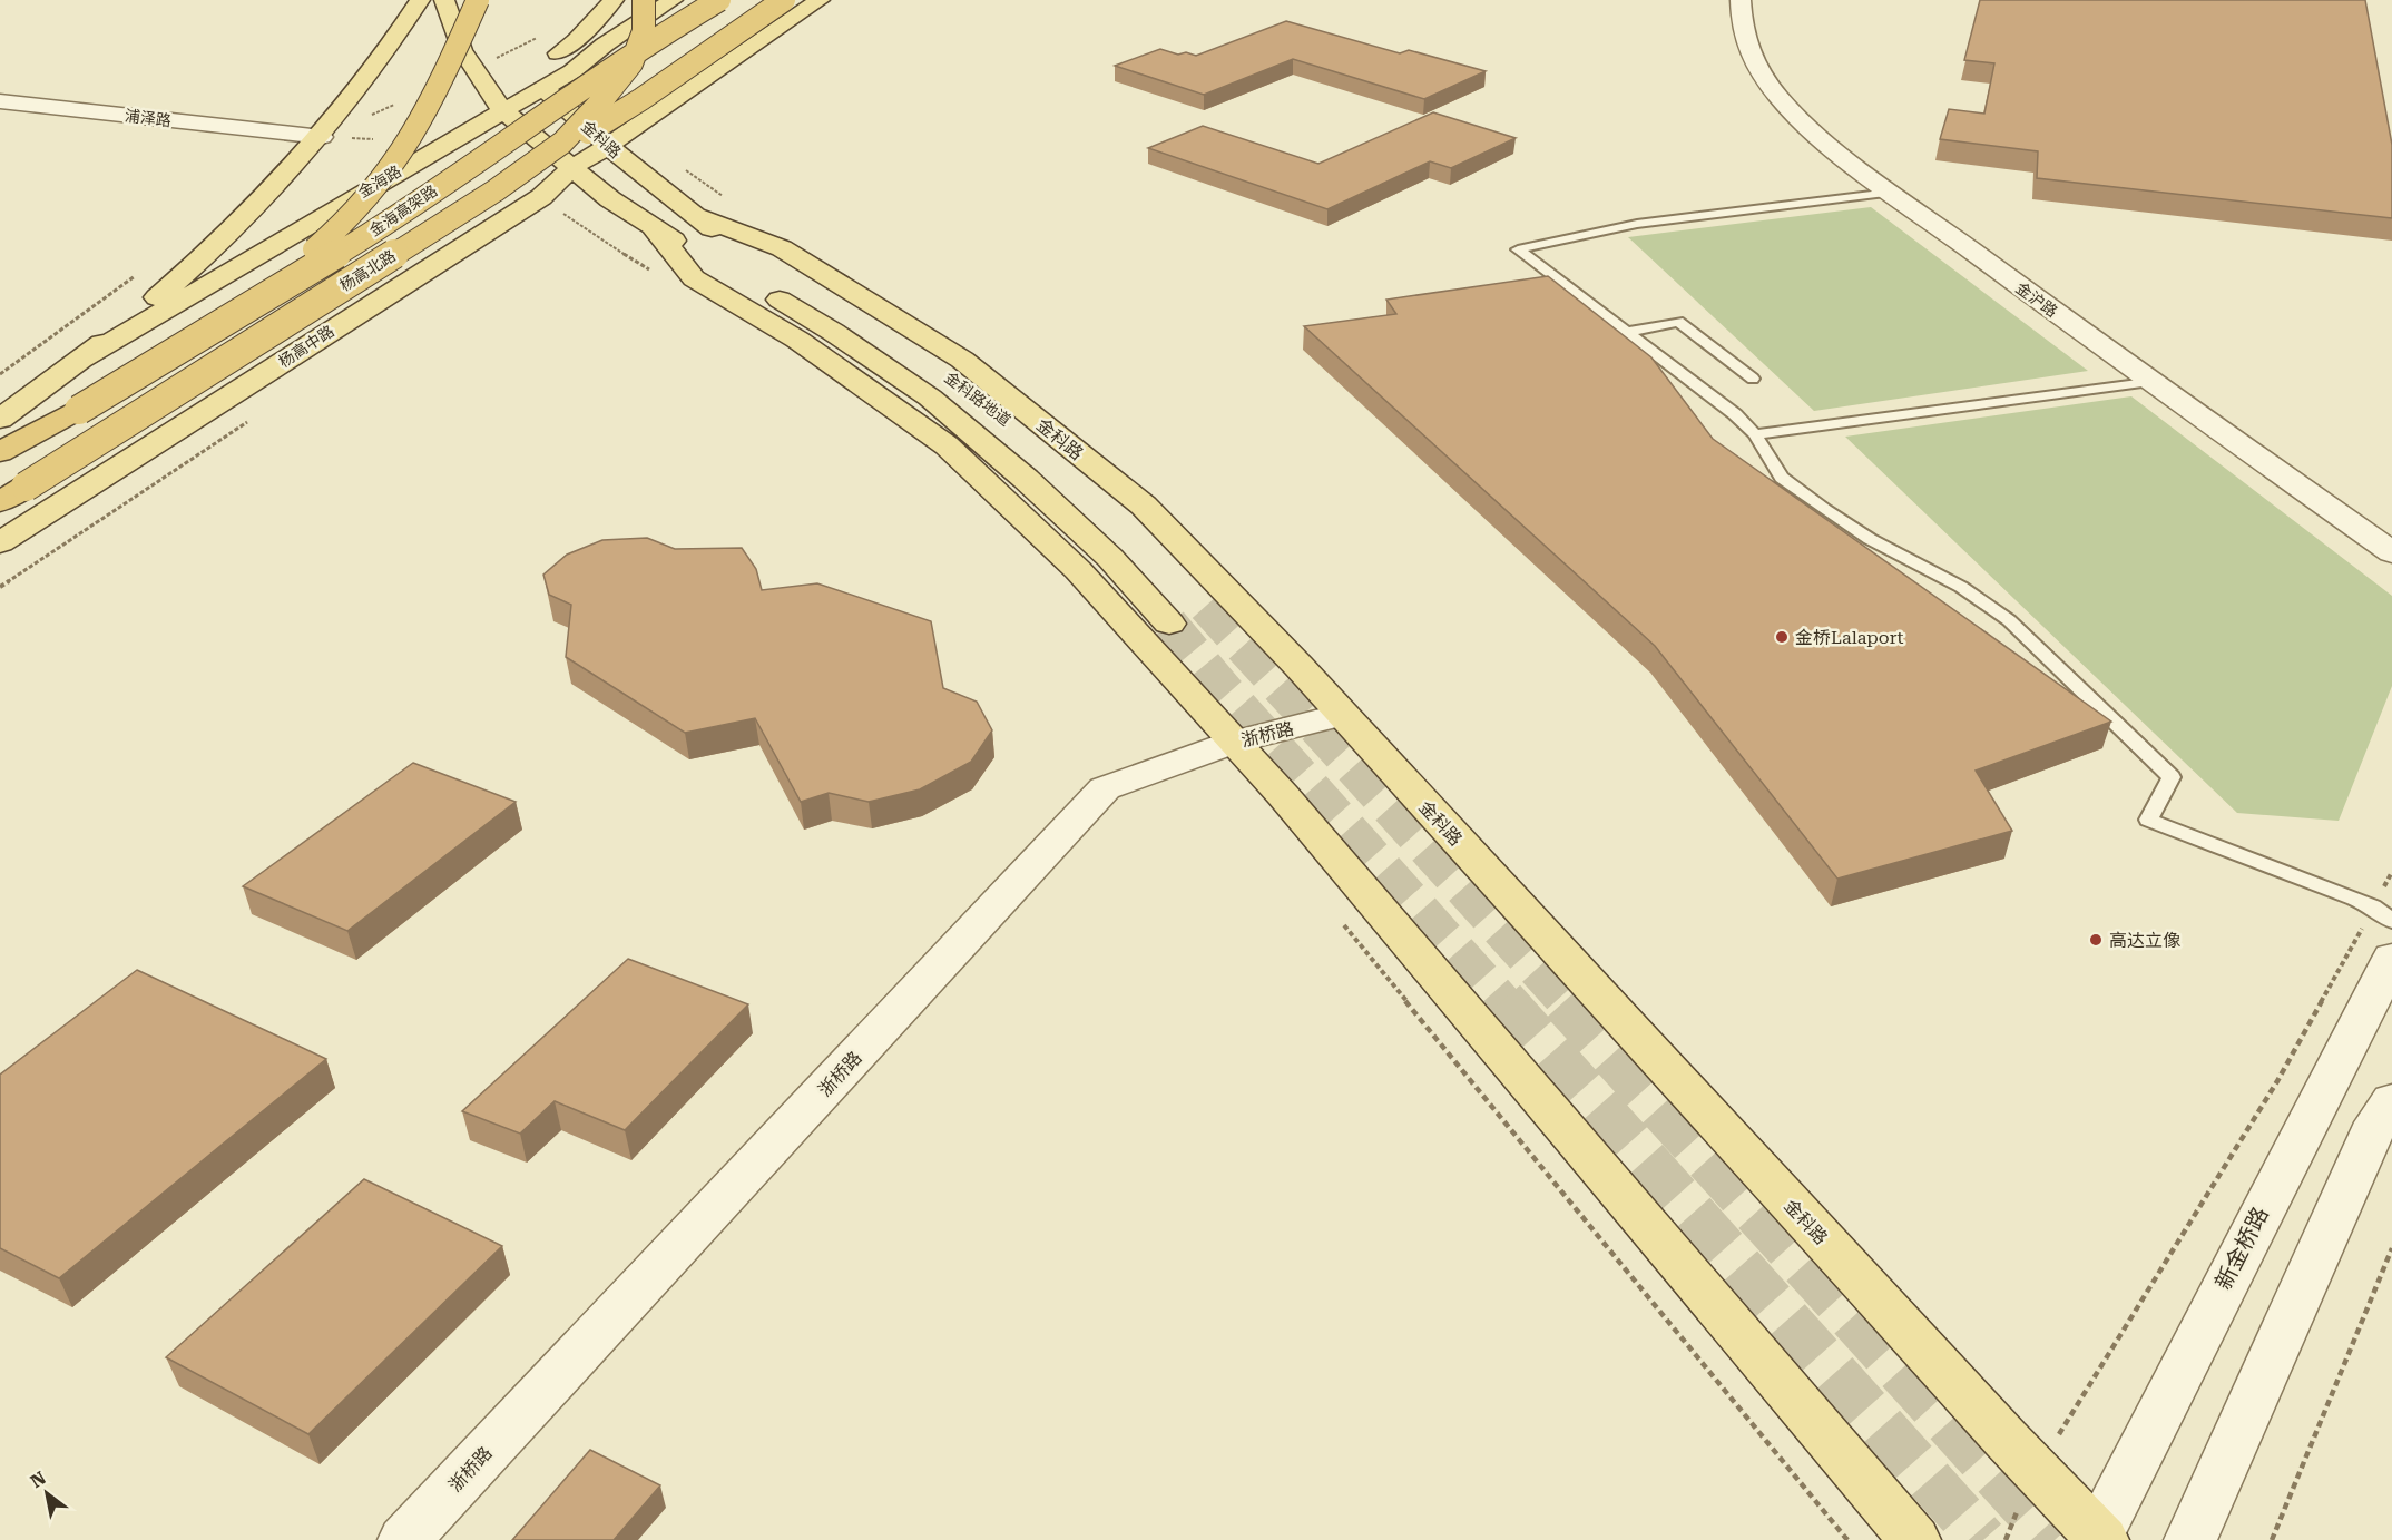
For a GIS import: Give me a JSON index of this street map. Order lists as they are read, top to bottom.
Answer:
{
  "streets": {
    "highway": ["金海高架路", "杨高北路"],
    "main road": [
      "金科路",
      "金海路",
      "杨高中路",
      "金科路地道"
    ],
    "street": [
      "浦泽路",
      "金沪路",
      "浙桥路",
      "新金桥路"
    ]
  },
  "crossings": [
    ["金科路", "金海路"],
    ["金科路", "杨高中路"],
    ["金科路", "金科路地道"],
    ["金科路", "浙桥路"],
    ["金科路", "新金桥路"]
  ],
  "places": ["金桥Lalaport", "高达立像"],
  "north": "top left"
}
